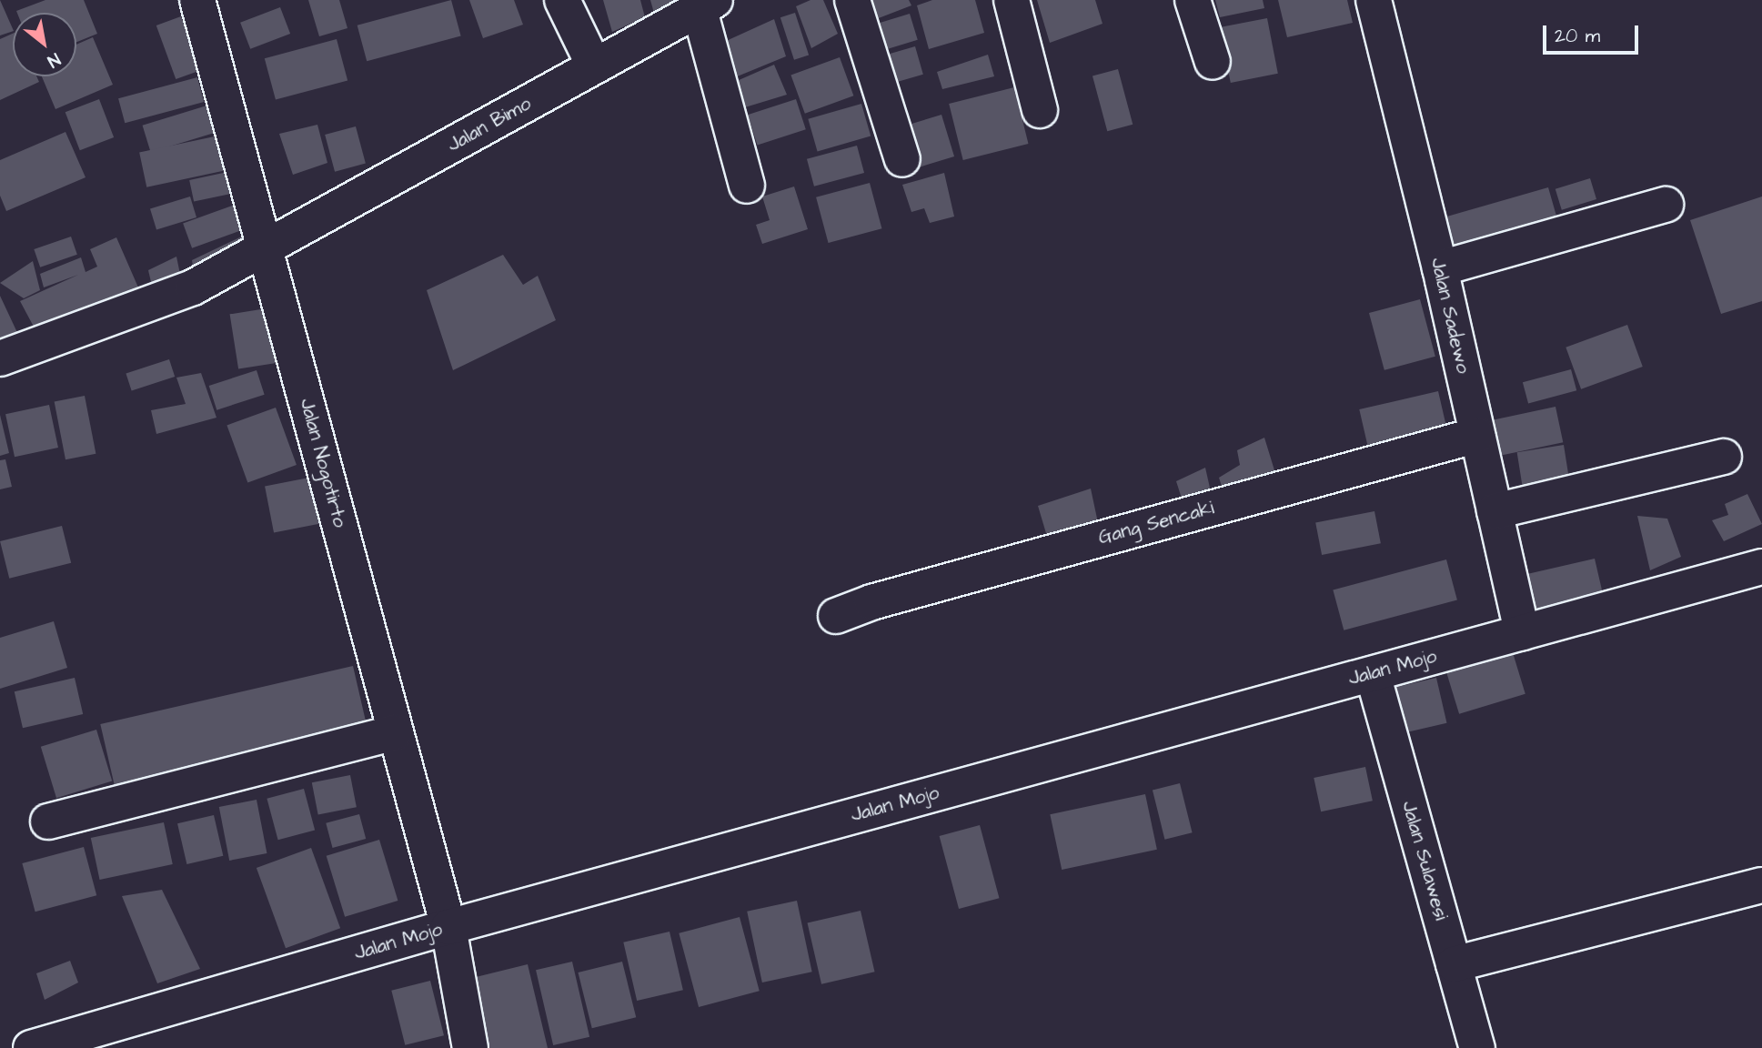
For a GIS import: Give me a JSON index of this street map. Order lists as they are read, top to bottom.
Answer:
{
  "streets": {
    "street": [
      "Jalan Bimo",
      "Jalan Sadewo",
      "Jalan Nogotirto",
      "Gang Sencaki",
      "Jalan Mojo",
      "Jalan Sulawesi"
    ]
  },
  "crossings": [
    ["Jalan Bimo", "Jalan Nogotirto"],
    ["Jalan Sadewo", "Gang Sencaki"],
    ["Jalan Sadewo", "Jalan Mojo"],
    ["Jalan Nogotirto", "Jalan Mojo"],
    ["Jalan Mojo", "Jalan Sulawesi"]
  ],
  "scale_bar": "20 m",
  "north": "bottom right"
}
